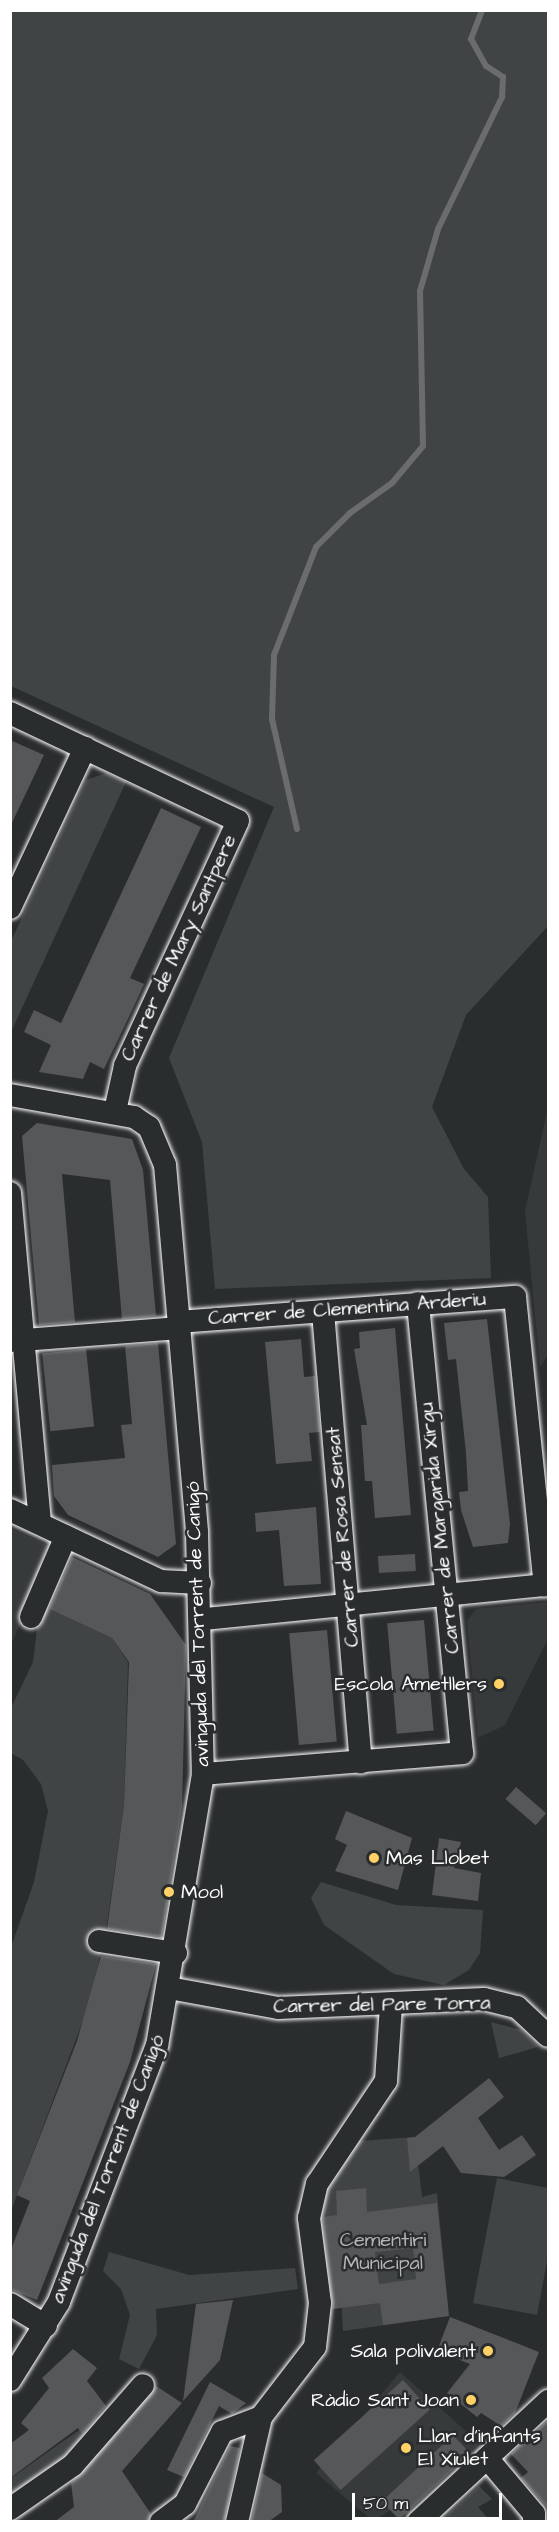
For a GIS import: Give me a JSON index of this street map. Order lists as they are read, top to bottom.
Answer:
{
  "streets": {
    "street": [
      "Carrer de Mary Santpere",
      "Carrer de Clementina Arderiu",
      "Carrer de Margarida Xirgu",
      "Carrer de Rosa Sensat",
      "avinguda del Torrent de Canigó",
      "Carrer del Pare Torra"
    ]
  },
  "crossings": [
    ["Carrer de Mary Santpere", "avinguda del Torrent de Canigó"],
    ["Carrer de Clementina Arderiu", "Carrer de Margarida Xirgu"],
    ["Carrer de Clementina Arderiu", "Carrer de Rosa Sensat"],
    ["Carrer de Clementina Arderiu", "avinguda del Torrent de Canigó"],
    ["Carrer de Margarida Xirgu", "Carrer de Rosa Sensat"],
    ["avinguda del Torrent de Canigó", "Carrer del Pare Torra"]
  ],
  "parks": ["Cementiri Municipal"],
  "places": [
    "Escola Ametllers",
    "Mas Llobet",
    "Mool",
    "Sala polivalent",
    "Ràdio Sant Joan",
    "Llar d'infants El Xiulet"
  ],
  "scale_bar": "50 m"
}
